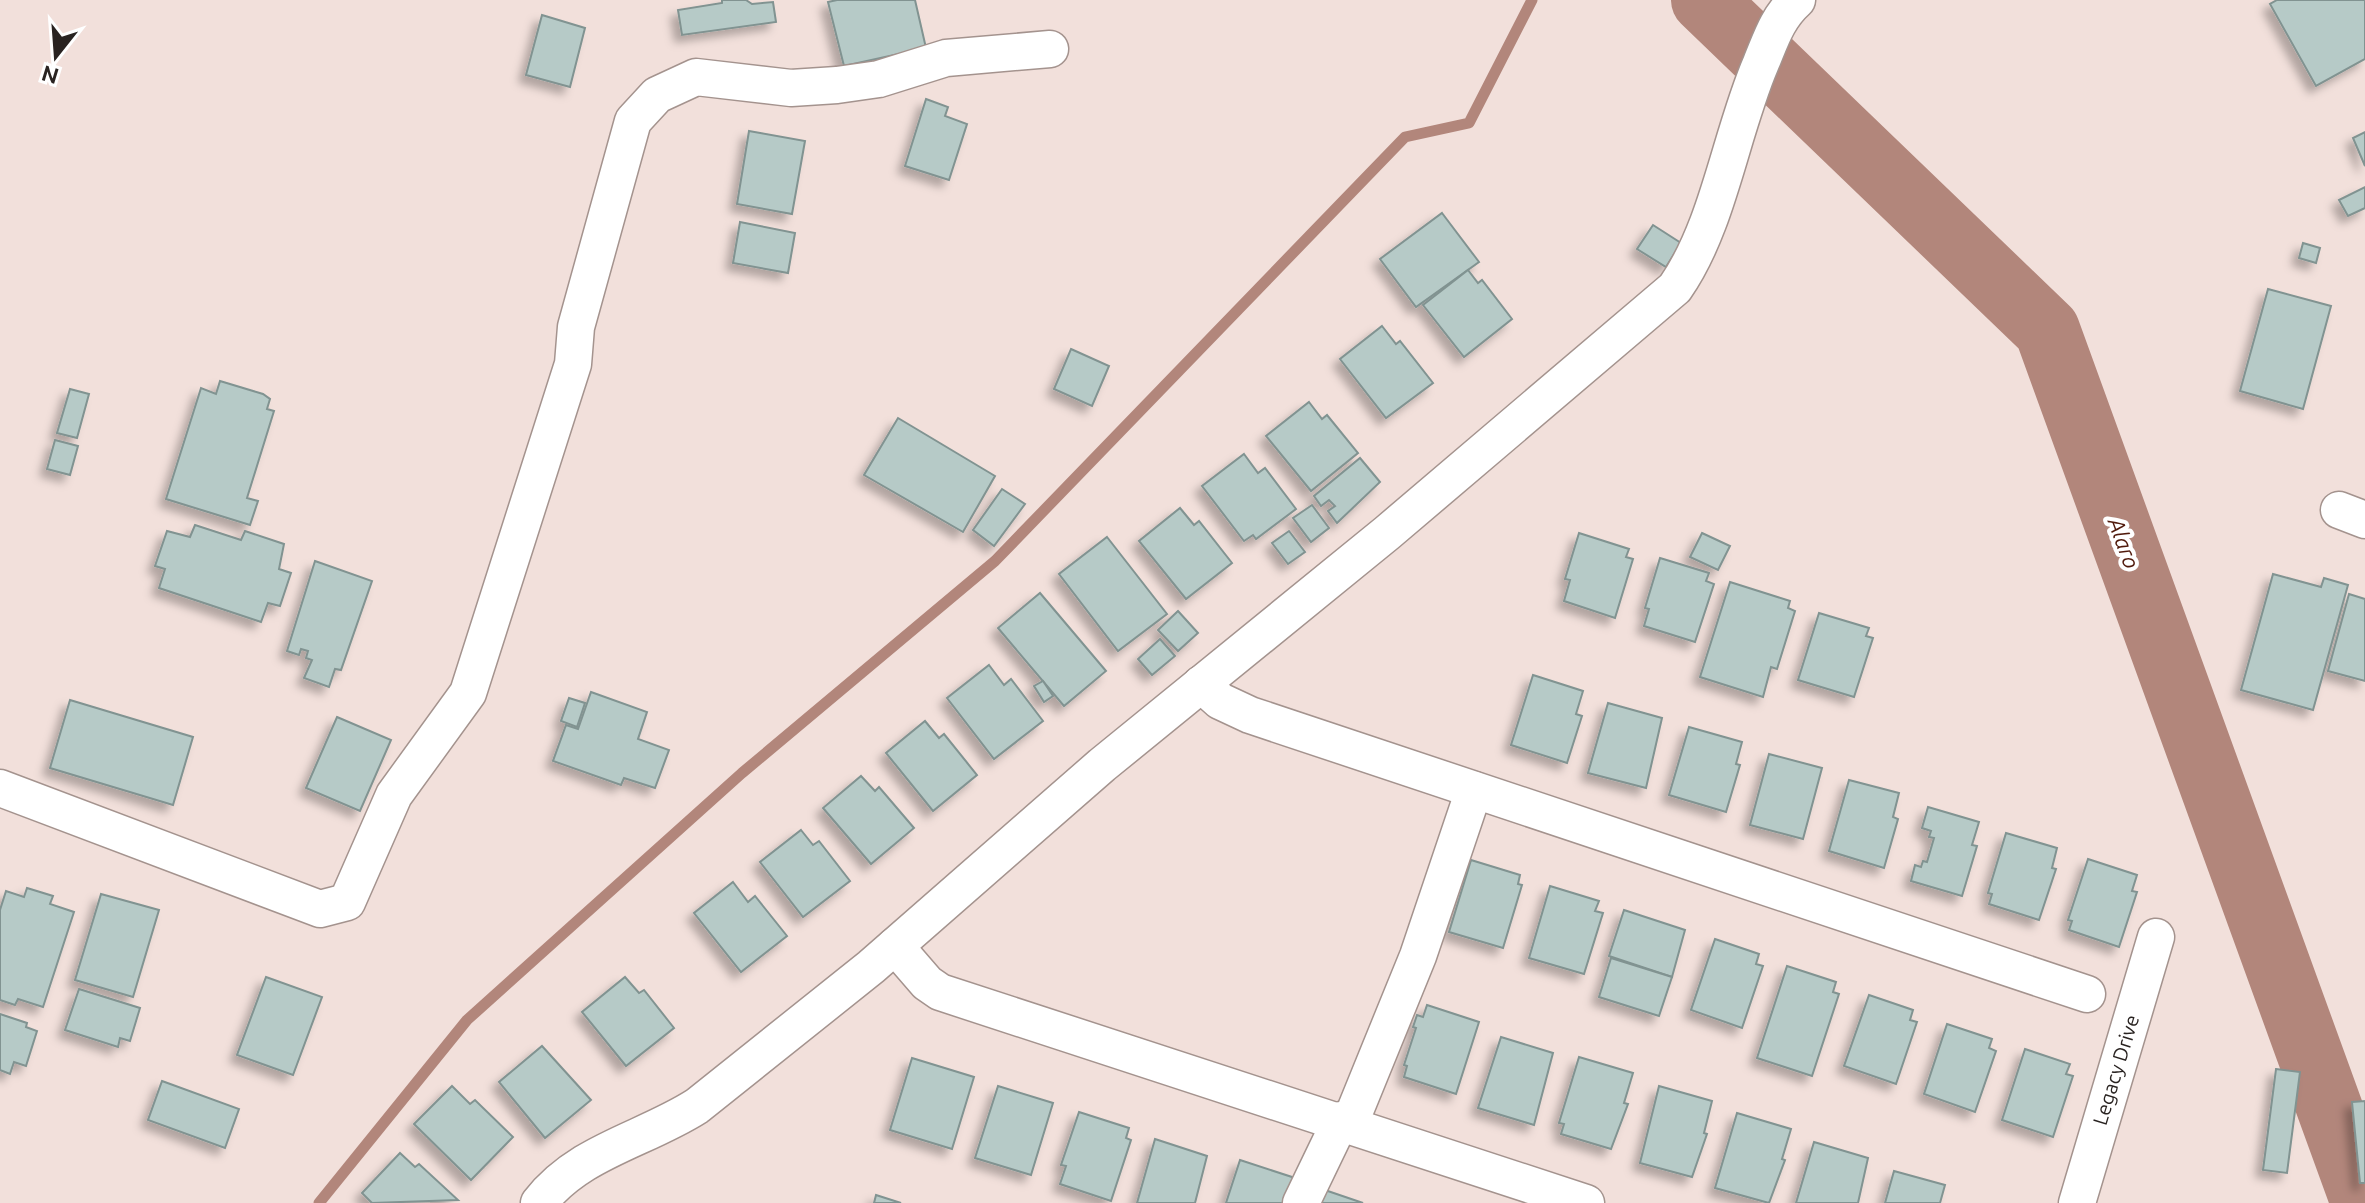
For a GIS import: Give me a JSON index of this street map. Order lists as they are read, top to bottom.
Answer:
{
  "streets": {
    "street": ["Legacy Drive"]
  },
  "water": ["Alaro"],
  "north": "bottom"
}
